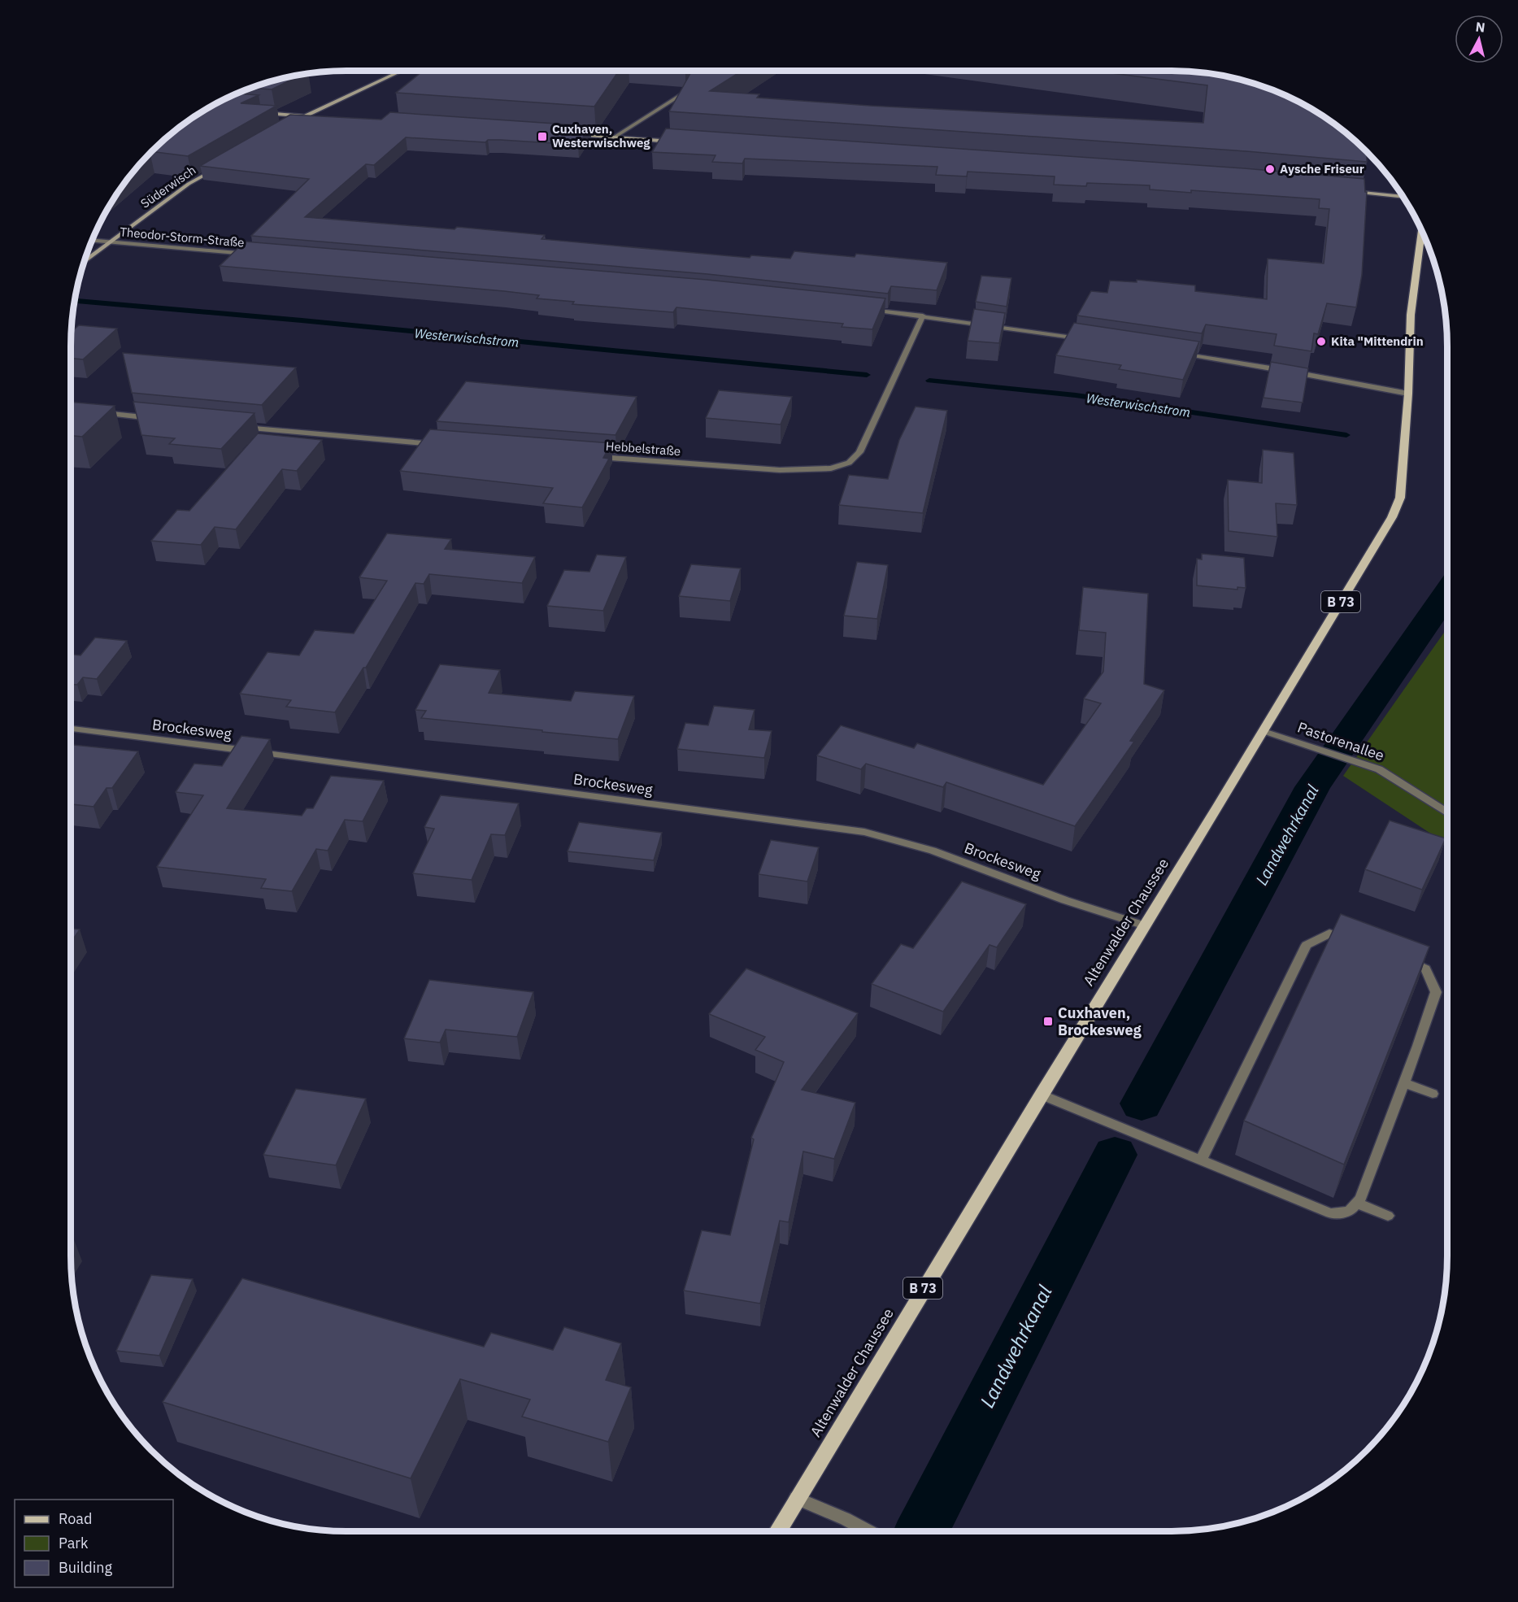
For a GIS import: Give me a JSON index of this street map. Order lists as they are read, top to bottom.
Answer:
{
  "streets": {
    "main road": ["B 73", "Altenwalder Chaussee"],
    "street": [
      "Süderwisch",
      "Theodor-Storm-Straße",
      "Hebbelstraße",
      "Brockesweg",
      "Pastorenallee"
    ]
  },
  "crossings": [
    ["Süderwisch", "Theodor-Storm-Straße"],
    ["B 73", "Altenwalder Chaussee"],
    ["Brockesweg", "Altenwalder Chaussee"],
    ["Pastorenallee", "Altenwalder Chaussee"]
  ],
  "water": ["Westerwischstrom", "Landwehrkanal"],
  "places": {
    "transit": ["Cuxhaven, Westerwischweg", "Cuxhaven, Brockesweg"],
    "other": ["Aysche Friseur", "Kita \"Mittendrin"]
  },
  "legend": ["Road", "Park", "Building"],
  "north": "top"
}
